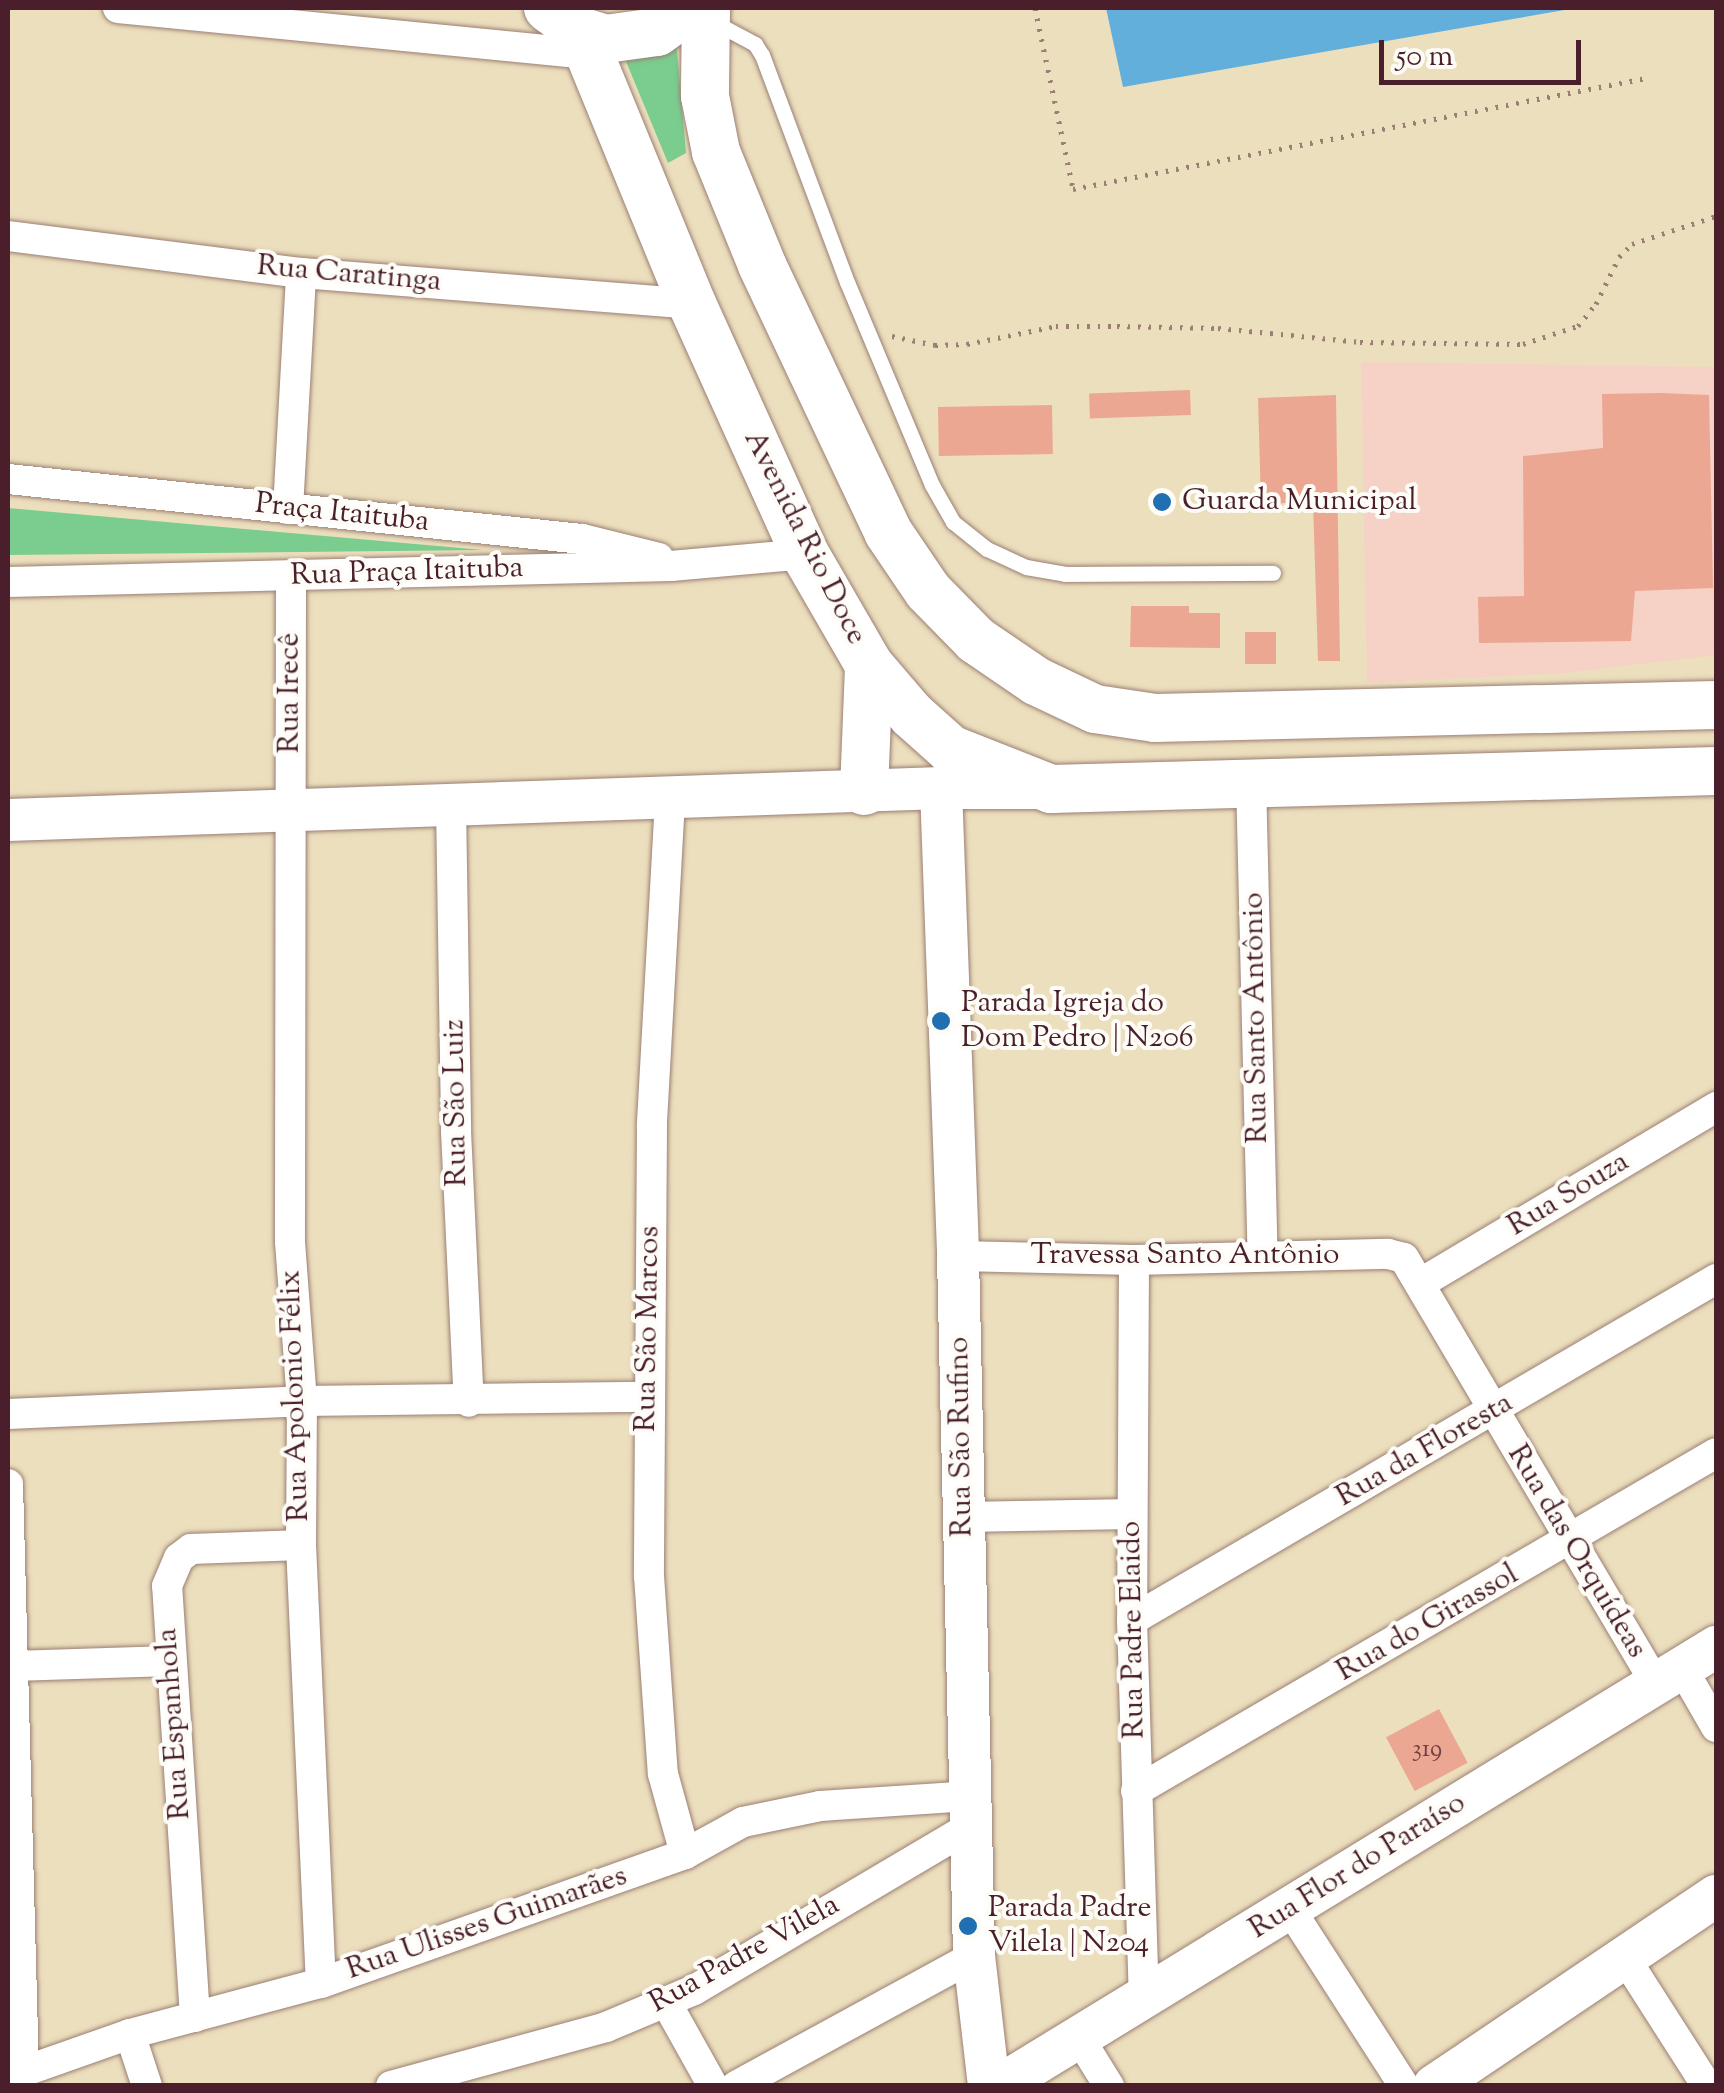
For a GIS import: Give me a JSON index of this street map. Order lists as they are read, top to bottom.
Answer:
{
  "streets": {
    "main road": ["Avenida Rio Doce"],
    "street": [
      "Rua Caratinga",
      "Praça Itaituba",
      "Rua Praça Itaituba",
      "Rua Irecê",
      "Rua Santo Antônio",
      "Rua São Luiz",
      "Rua Souza",
      "Travessa Santo Antônio",
      "Rua São Marcos",
      "Rua Apolonio Félix",
      "Rua São Rufino",
      "Rua da Floresta",
      "Rua das Orquídeas",
      "Rua do Girassol",
      "Rua Padre Elaido",
      "Rua Espanhola",
      "Rua Flor do Paraíso",
      "Rua Ulisses Guimarães",
      "Rua Padre Vilela"
    ]
  },
  "crossings": [
    ["Rua Caratinga", "Avenida Rio Doce"],
    ["Praça Itaituba", "Rua Praça Itaituba"],
    ["Avenida Rio Doce", "Rua Praça Itaituba"],
    ["Avenida Rio Doce", "Rua Santo Antônio"],
    ["Rua Praça Itaituba", "Rua Irecê"],
    ["Rua Irecê", "Rua Apolonio Félix"],
    ["Rua Santo Antônio", "Travessa Santo Antônio"],
    ["Rua Souza", "Travessa Santo Antônio"],
    ["Rua Souza", "Rua das Orquídeas"],
    ["Travessa Santo Antônio", "Rua São Rufino"],
    ["Travessa Santo Antônio", "Rua das Orquídeas"],
    ["Travessa Santo Antônio", "Rua Padre Elaido"],
    ["Rua São Marcos", "Rua Ulisses Guimarães"],
    ["Rua Apolonio Félix", "Rua Espanhola"],
    ["Rua Apolonio Félix", "Rua Ulisses Guimarães"],
    ["Rua São Rufino", "Rua Ulisses Guimarães"],
    ["Rua São Rufino", "Rua Padre Vilela"],
    ["Rua da Floresta", "Rua das Orquídeas"],
    ["Rua da Floresta", "Rua Padre Elaido"],
    ["Rua das Orquídeas", "Rua do Girassol"],
    ["Rua das Orquídeas", "Rua Flor do Paraíso"],
    ["Rua do Girassol", "Rua Padre Elaido"],
    ["Rua Padre Elaido", "Rua Flor do Paraíso"],
    ["Rua Espanhola", "Rua Ulisses Guimarães"],
    ["Rua Ulisses Guimarães", "Rua Padre Vilela"]
  ],
  "places": ["Guarda Municipal", "Parada Igreja do Dom Pedro | N206", "Parada Padre Vilela | N204"],
  "house_numbers": ["319"],
  "scale_bar": "50 m"
}
